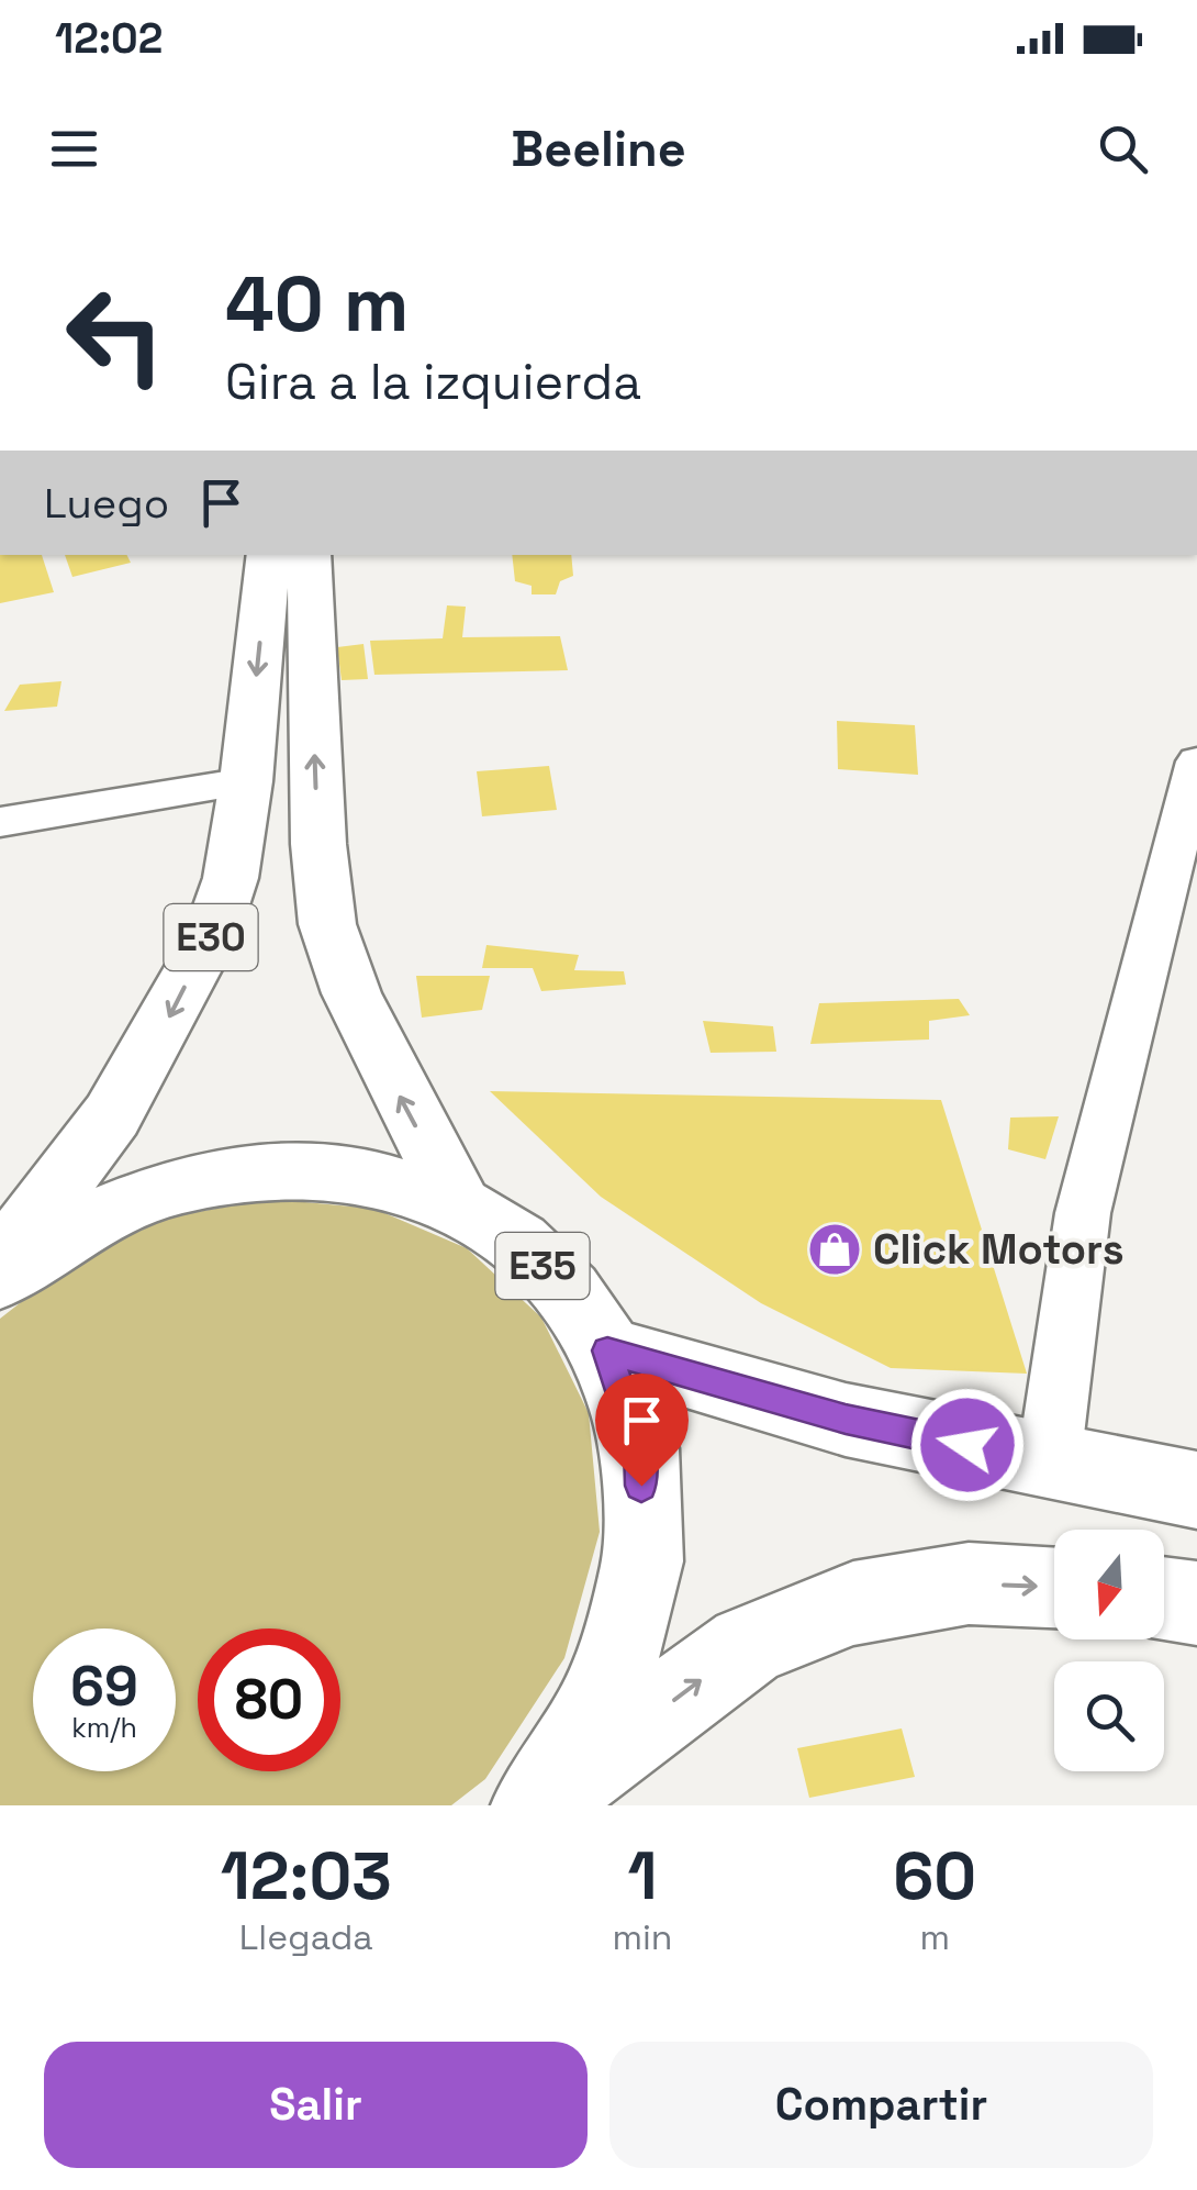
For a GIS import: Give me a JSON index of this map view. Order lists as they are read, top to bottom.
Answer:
{
  "streets": {
    "highway": ["E30", "E35"]
  },
  "crossings": [
    ["E30", "E35"]
  ],
  "places": {
    "shop": ["Click Motors"]
  },
  "north": "bottom",
  "page": {
    "status": "12:02",
    "header": "Beeline",
    "turn": ["40 m", "Gira a la izquierda"],
    "then": "Luego",
    "speed": "69 km/h",
    "limit": "80",
    "eta": [
      "12:03",
      "Llegada",
      "1",
      "min",
      "60",
      "m"
    ],
    "buttons": ["Salir", "Compartir"]
  }
}
